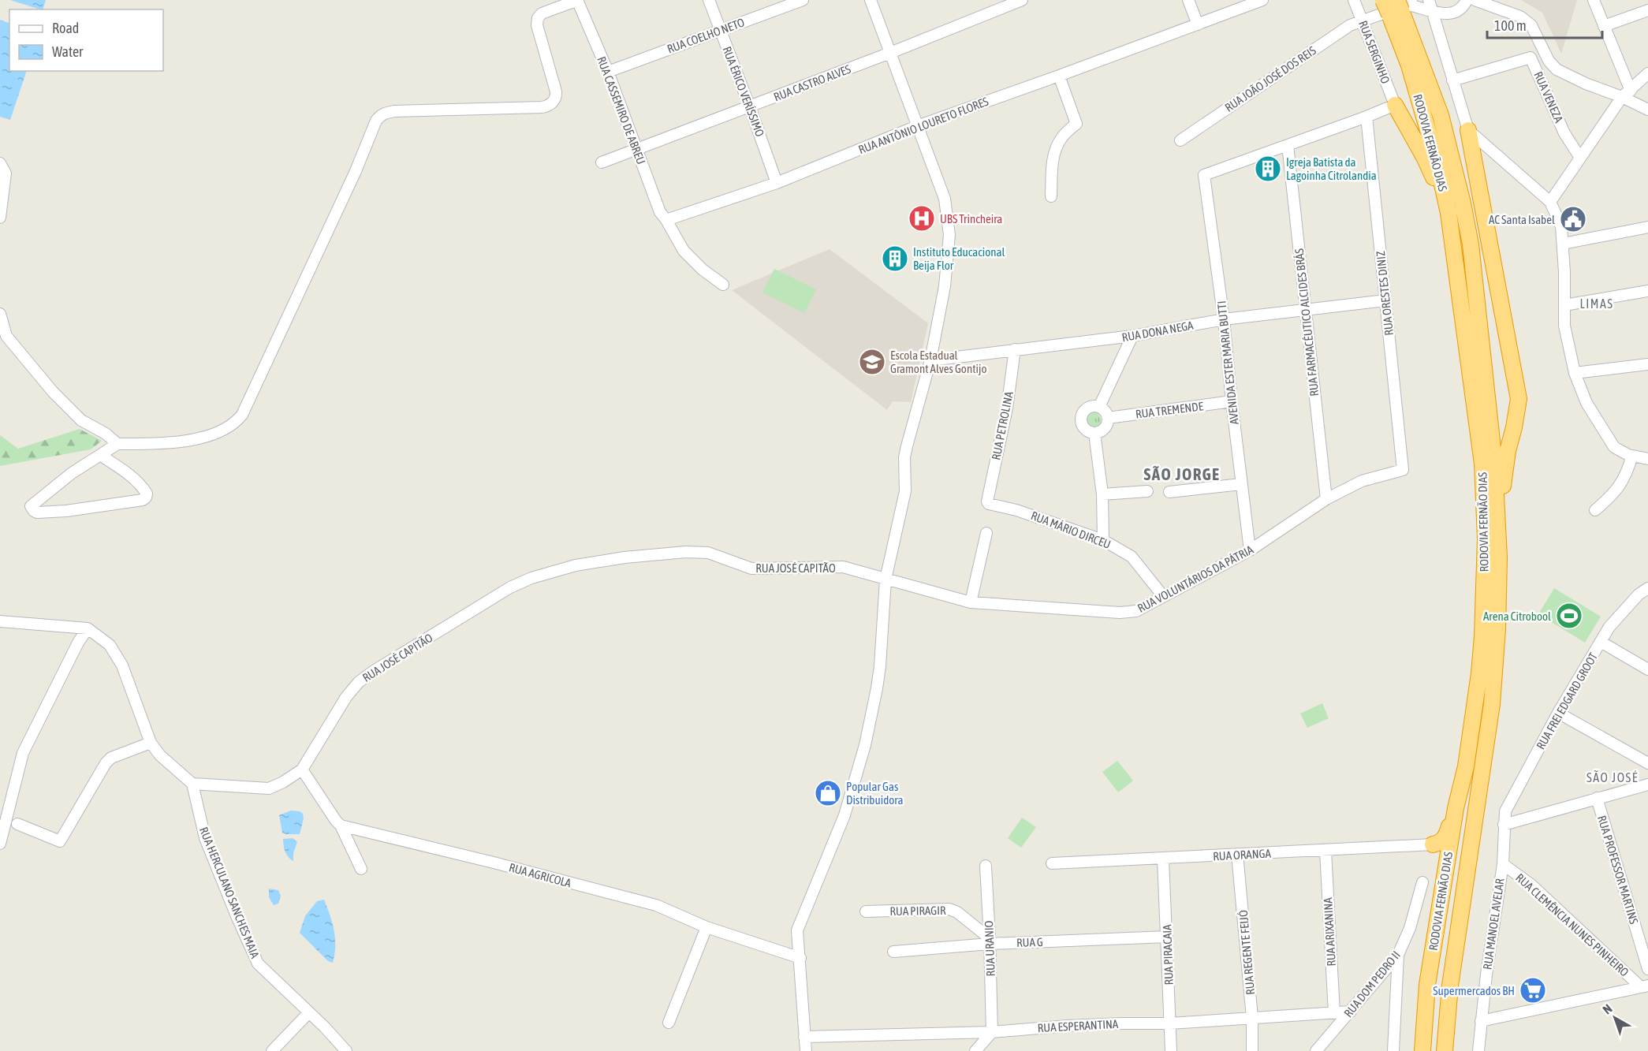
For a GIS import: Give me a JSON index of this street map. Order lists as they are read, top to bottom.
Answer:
{
  "streets": {
    "highway": ["RODOVIA FERNÃO DIAS"],
    "street": [
      "RUA COELHO NETO",
      "RUA SERGINHO",
      "RUA JOÃO JOSÉ DOS REIS",
      "RUA CASTRO ALVES",
      "RUA ÉRICO VERÍSSIMO",
      "RUA VENEZA",
      "RUA CASSEMIRO DE ABREU",
      "RUA ANTÔNIO LOURETO FLORES",
      "RUA ORESTES DINIZ",
      "RUA FARMACÊUTICO ALCIDES BRÁS",
      "RUA DONA NEGA",
      "AVENIDA ESTER MARIA BUTTI",
      "RUA TREMENDE",
      "RUA PETROLINA",
      "RUA MÁRIO DIRCEU",
      "RUA JOSÉ CAPITÃO",
      "RUA VOLUNTÁRIOS DA PÁTRIA",
      "RUA FREI EDGARD GROOT",
      "RUA ORANGA",
      "RUA PROFESSOR MARTINS",
      "RUA AGRICOLA",
      "RUA HERCULANO SANCHES MAIA",
      "RUA PIRAGIR",
      "RUA MANOEL AVELAR",
      "RUA CLEMÊNCIA NUNES PINHEIRO",
      "RUA ARIXANINA",
      "RUA G",
      "RUA URANIO",
      "RUA REGENTE FEIJÓ",
      "RUA PIRACAIA",
      "RUA DOM PEDRO II",
      "RUA ESPERANTINA"
    ]
  },
  "crossings": [
    ["RUA COELHO NETO", "RUA ÉRICO VERÍSSIMO"],
    ["RUA COELHO NETO", "RUA CASSEMIRO DE ABREU"],
    ["RUA SERGINHO", "RUA JOÃO JOSÉ DOS REIS"],
    ["RUA JOÃO JOSÉ DOS REIS", "RODOVIA FERNÃO DIAS"],
    ["RUA CASTRO ALVES", "RUA ÉRICO VERÍSSIMO"],
    ["RUA CASTRO ALVES", "RUA CASSEMIRO DE ABREU"],
    ["RUA ÉRICO VERÍSSIMO", "RUA ANTÔNIO LOURETO FLORES"],
    ["RUA CASSEMIRO DE ABREU", "RUA ANTÔNIO LOURETO FLORES"],
    ["RUA ORESTES DINIZ", "RUA DONA NEGA"],
    ["RUA ORESTES DINIZ", "RUA VOLUNTÁRIOS DA PÁTRIA"],
    ["RUA FARMACÊUTICO ALCIDES BRÁS", "RUA DONA NEGA"],
    ["RUA FARMACÊUTICO ALCIDES BRÁS", "AVENIDA ESTER MARIA BUTTI"],
    ["RUA FARMACÊUTICO ALCIDES BRÁS", "RUA VOLUNTÁRIOS DA PÁTRIA"],
    ["RUA DONA NEGA", "AVENIDA ESTER MARIA BUTTI"],
    ["RUA DONA NEGA", "RUA PETROLINA"],
    ["AVENIDA ESTER MARIA BUTTI", "RUA TREMENDE"],
    ["AVENIDA ESTER MARIA BUTTI", "RUA VOLUNTÁRIOS DA PÁTRIA"],
    ["RUA PETROLINA", "RUA MÁRIO DIRCEU"],
    ["RUA MÁRIO DIRCEU", "RUA VOLUNTÁRIOS DA PÁTRIA"],
    ["RUA JOSÉ CAPITÃO", "RUA VOLUNTÁRIOS DA PÁTRIA"],
    ["RUA JOSÉ CAPITÃO", "RUA HERCULANO SANCHES MAIA"],
    ["RUA FREI EDGARD GROOT", "RUA MANOEL AVELAR"],
    ["RUA ORANGA", "RUA ARIXANINA"],
    ["RUA ORANGA", "RUA REGENTE FEIJÓ"],
    ["RUA ORANGA", "RUA PIRACAIA"],
    ["RUA PIRAGIR", "RUA G"],
    ["RUA PIRAGIR", "RUA URANIO"],
    ["RUA MANOEL AVELAR", "RUA CLEMÊNCIA NUNES PINHEIRO"],
    ["RUA ARIXANINA", "RUA ESPERANTINA"],
    ["RUA G", "RUA URANIO"],
    ["RUA G", "RUA PIRACAIA"],
    ["RUA URANIO", "RUA ESPERANTINA"],
    ["RUA REGENTE FEIJÓ", "RUA ESPERANTINA"],
    ["RUA PIRACAIA", "RUA ESPERANTINA"],
    ["RUA DOM PEDRO II", "RUA ESPERANTINA"]
  ],
  "districts": ["LIMAS", "SÃO JORGE", "SÃO JOSÉ"],
  "places": {
    "building": ["Igreja Batista da Lagoinha Citrolandia", "Instituto Educacional Beija Flor"],
    "hospital": ["UBS Trincheira"],
    "public building": ["AC Santa Isabel"],
    "school or university": ["Escola Estadual Gramont Alves Gontijo"],
    "sports": ["Arena Citrobool"],
    "shop": ["Popular Gas Distribuidora"],
    "supermarket": ["Supermercados BH"]
  },
  "legend": ["Road", "Water"],
  "scale_bar": "100 m",
  "north": "top left"
}
